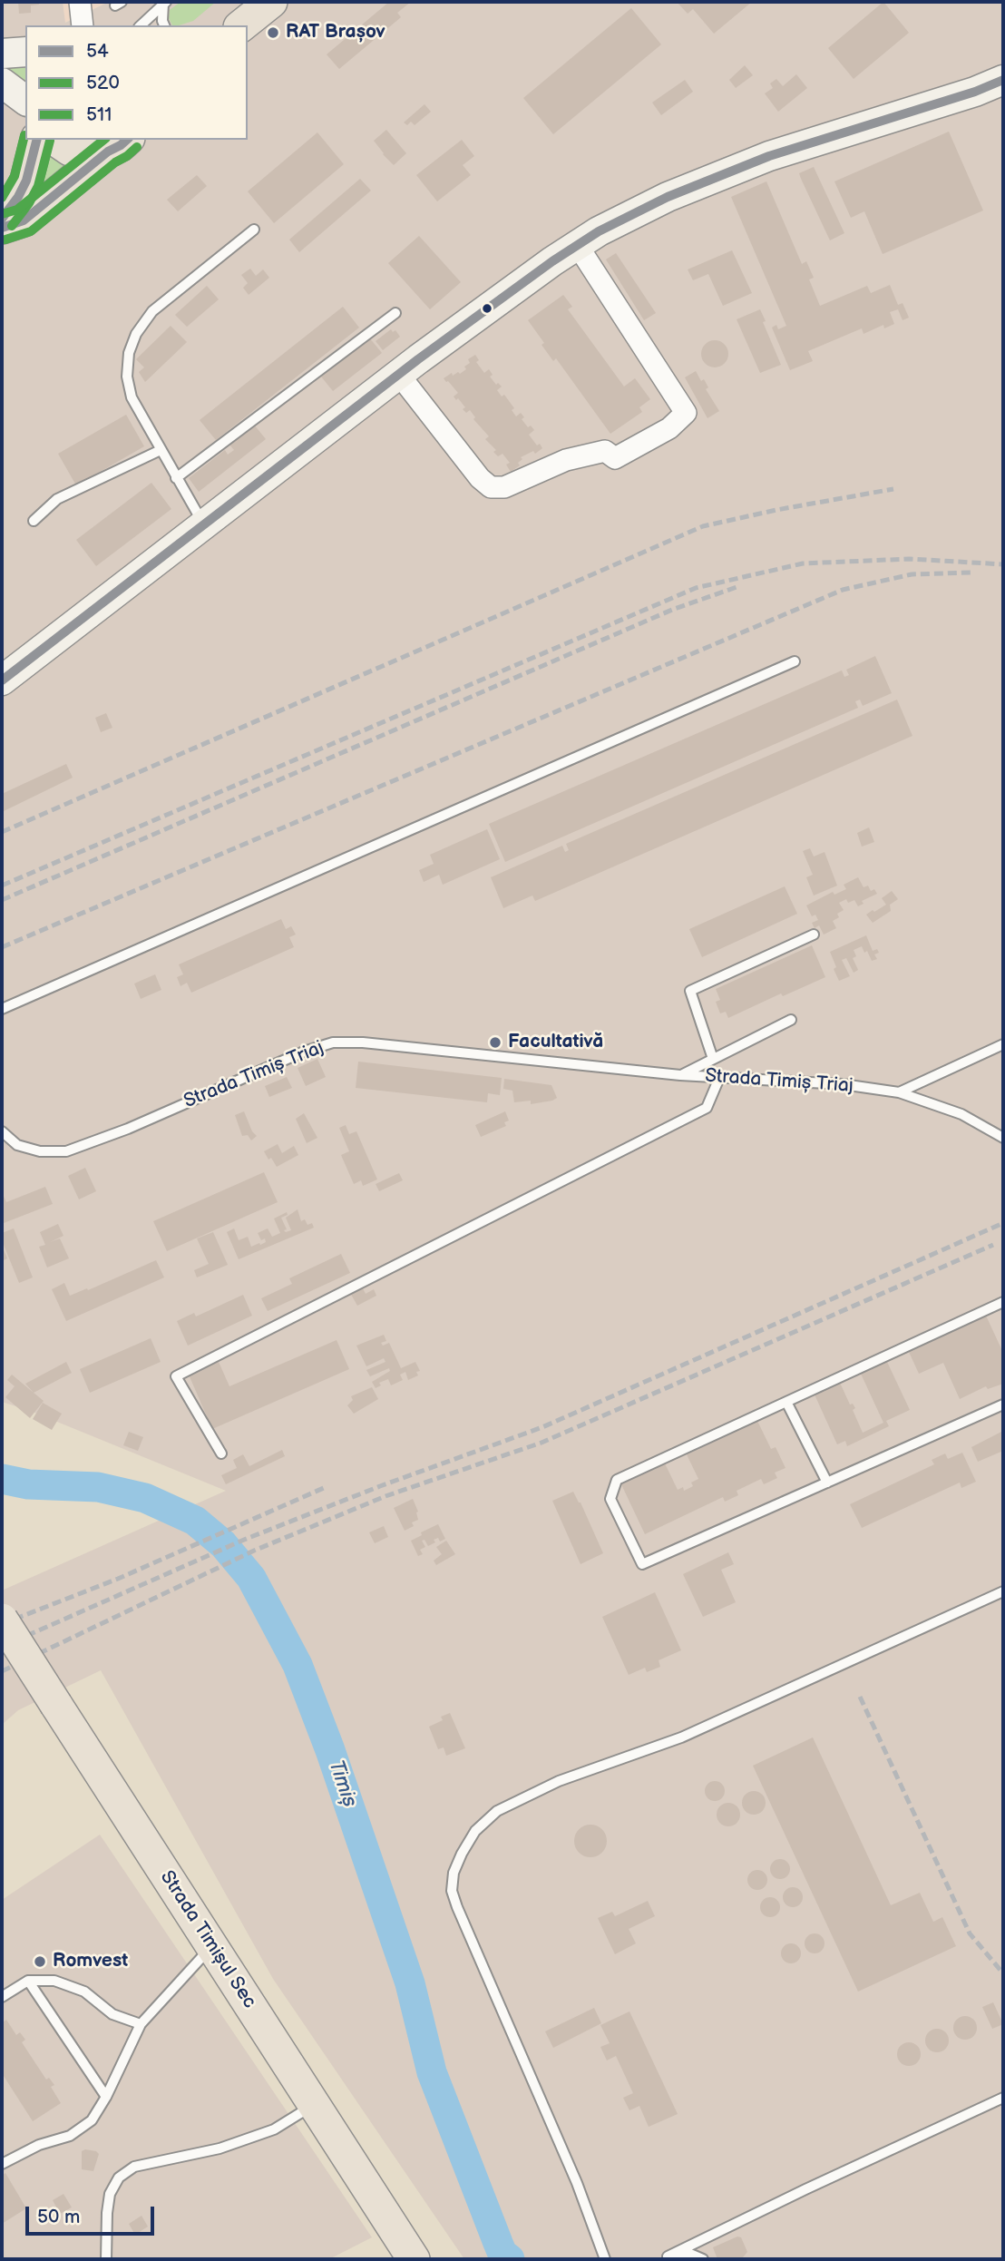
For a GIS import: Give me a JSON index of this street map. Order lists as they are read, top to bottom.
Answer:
{
  "streets": {
    "main road": ["Strada Timișul Sec"],
    "lane": ["Strada Timiș Triaj"]
  },
  "water": ["Timiș"],
  "places": ["RAT Brașov", "Facultativă", "Romvest"],
  "lines": ["transit line 54", "transit line 511", "transit line 520"],
  "legend": ["54", "520", "511"],
  "scale_bar": "50 m"
}
